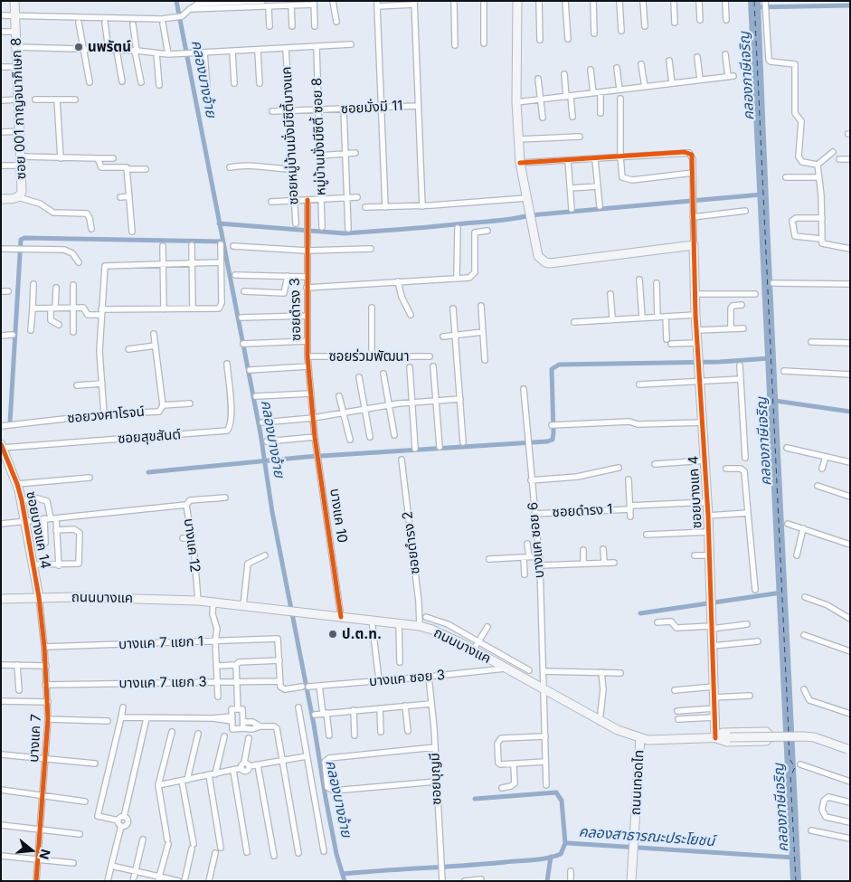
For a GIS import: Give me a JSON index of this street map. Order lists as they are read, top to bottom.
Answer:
{
  "streets": {
    "street": [
      "ซอยมั่งมี 11",
      "ซอย 001 กาญจนาภิเษก 8",
      "ซอยหมู่บ้านมั่งมีซิตี้บางแค",
      "หมู่บ้านมั่งมีซิตี้ ซอย 8",
      "ซอยดำรง 3",
      "ซอยร่วมพัฒนา",
      "ซอยวงศาโรจน์",
      "ซอยสุขสันต์",
      "ซอยบางแค 4",
      "ซอยดำรง 1",
      "บางแค 10",
      "ซอยบางแค 14",
      "บางแค ซอย 6",
      "ซอยดำรง 2",
      "บางแค 12",
      "ถนนบางแค",
      "บางแค 7 แยก 1",
      "บางแค ซอย 3",
      "บางแค 7 แยก 3",
      "บางแค 7",
      "ซอยบุญมี",
      "ถนนเทอดไท"
    ]
  },
  "crossings": [
    ["ซอยมั่งมี 11", "ซอยหมู่บ้านมั่งมีซิตี้บางแค"],
    ["ซอยมั่งมี 11", "หมู่บ้านมั่งมีซิตี้ ซอย 8"],
    ["ซอย 001 กาญจนาภิเษก 8", "ซอยหมู่บ้านมั่งมีซิตี้บางแค"],
    ["ซอยหมู่บ้านมั่งมีซิตี้บางแค", "หมู่บ้านมั่งมีซิตี้ ซอย 8"],
    ["ซอยดำรง 3", "ซอยร่วมพัฒนา"],
    ["ซอยดำรง 3", "บางแค 10"],
    ["ซอยสุขสันต์", "ซอยบางแค 14"],
    ["ซอยบางแค 4", "ซอยดำรง 1"],
    ["ซอยบางแค 4", "ถนนบางแค"],
    ["ซอยดำรง 1", "บางแค ซอย 6"],
    ["บางแค 10", "ถนนบางแค"],
    ["ซอยบางแค 14", "ถนนบางแค"],
    ["ซอยบางแค 14", "บางแค 7"],
    ["บางแค ซอย 6", "ถนนบางแค"],
    ["ซอยดำรง 2", "ถนนบางแค"],
    ["บางแค 12", "ถนนบางแค"],
    ["ถนนบางแค", "บางแค ซอย 3"],
    ["ถนนบางแค", "บางแค 7"],
    ["ถนนบางแค", "ถนนเทอดไท"],
    ["บางแค 7 แยก 1", "บางแค 7"],
    ["บางแค ซอย 3", "บางแค 7 แยก 3"],
    ["บางแค ซอย 3", "ซอยบุญมี"],
    ["บางแค 7 แยก 3", "บางแค 7"]
  ],
  "water": ["คลองภาษีเจริญ", "คลองบางอ้าย", "คลองสาธารณะประโยชน์"],
  "places": ["นพรัตน์", "ป.ต.ท."],
  "north": "right"
}
